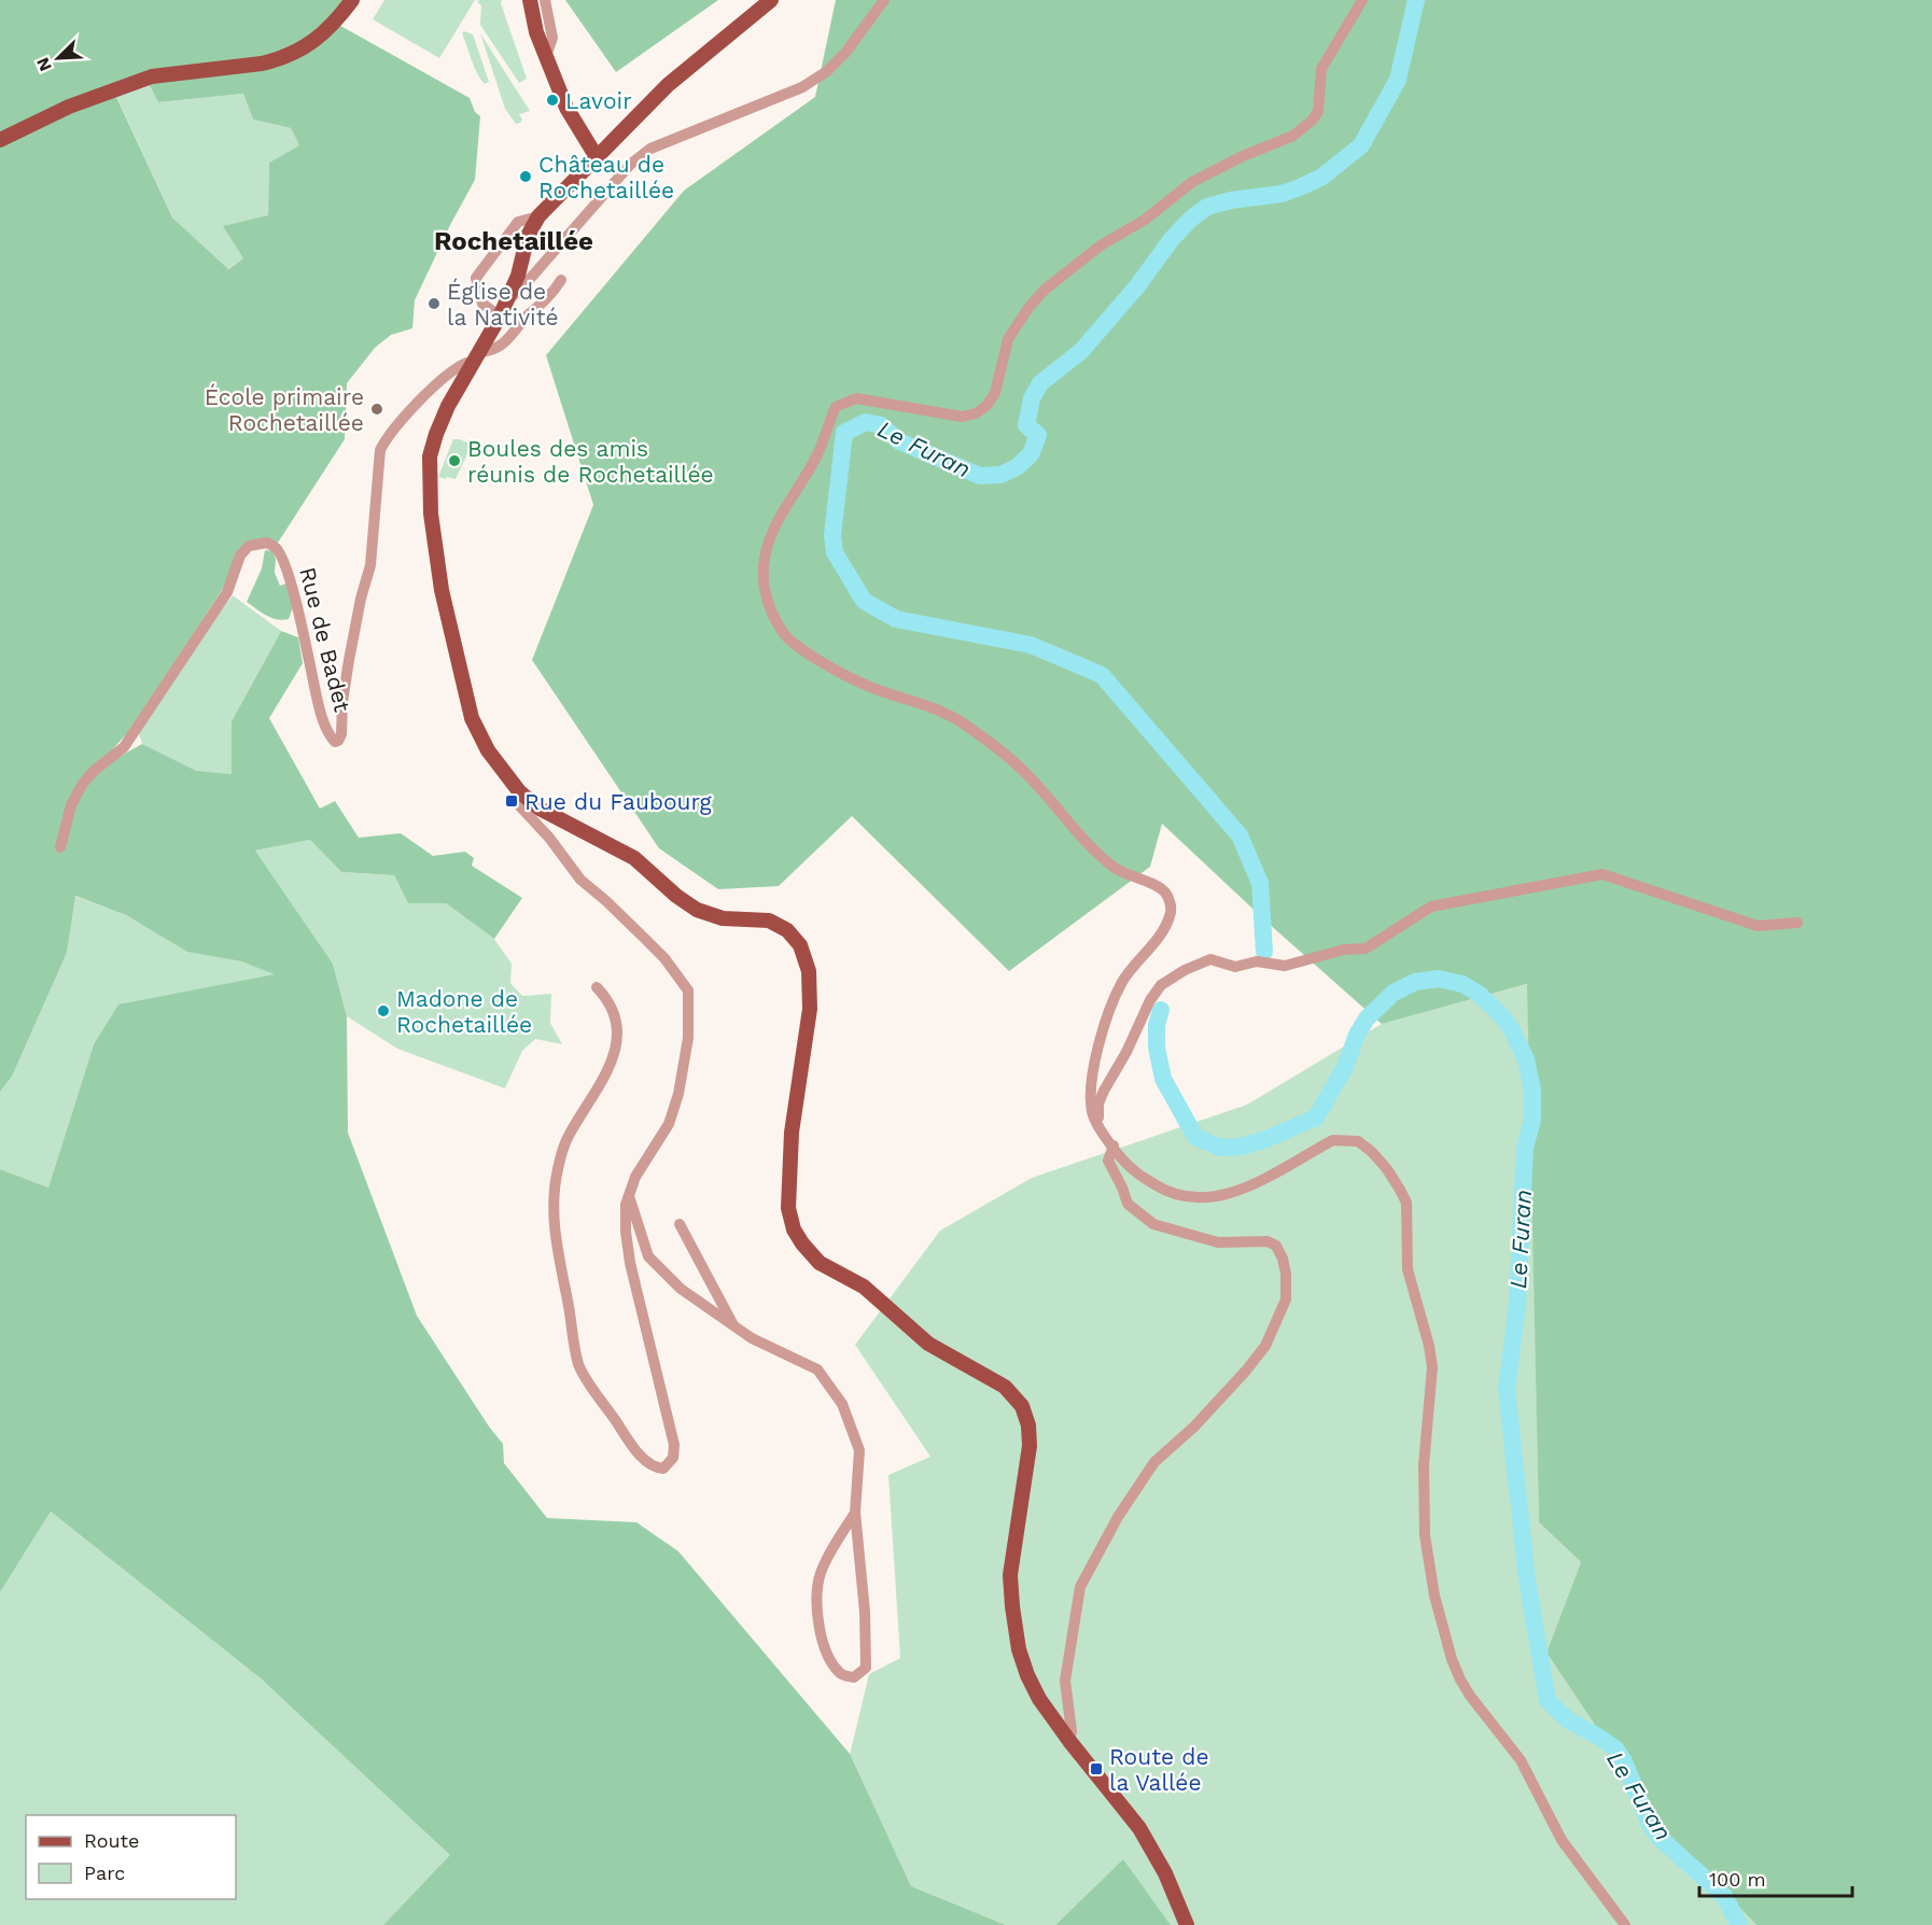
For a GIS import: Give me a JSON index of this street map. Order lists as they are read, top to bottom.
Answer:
{
  "streets": {
    "street": ["Rue de Badet"]
  },
  "districts": ["Rochetaillée"],
  "water": ["Le Furan"],
  "places": {
    "other": [
      "Lavoir",
      "Château de Rochetaillée",
      "Église de la Nativité",
      "École primaire Rochetaillée",
      "Boules des amis réunis de Rochetaillée",
      "Madone de Rochetaillée"
    ],
    "transit": ["Rue du Faubourg", "Route de la Vallée"]
  },
  "legend": ["Route", "Parc"],
  "scale_bar": "100 m",
  "north": "bottom left"
}
